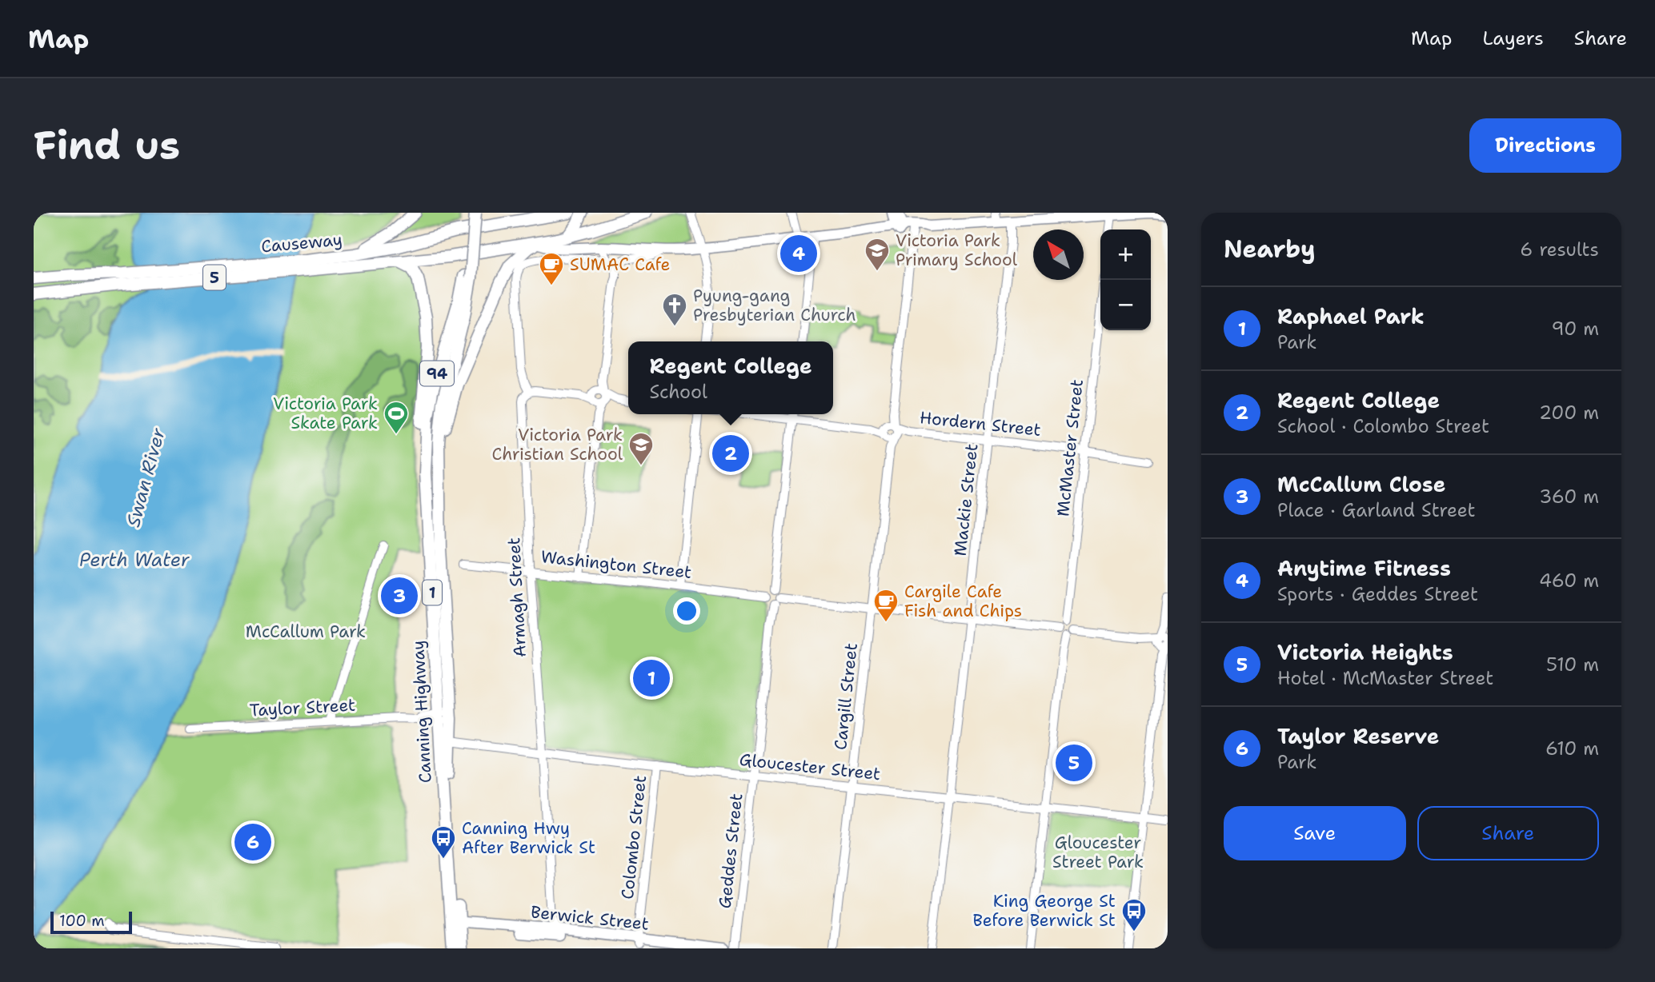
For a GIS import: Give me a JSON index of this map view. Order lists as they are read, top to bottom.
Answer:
{
  "streets": {
    "highway": [
      "Causeway",
      "5",
      "94",
      "1",
      "Canning Highway"
    ],
    "main road": ["Berwick Street"],
    "street": [
      "Hordern Street",
      "McMaster Street",
      "Mackie Street",
      "Washington Street",
      "Armagh Street",
      "Cargill Street",
      "Taylor Street",
      "Gloucester Street",
      "Colombo Street",
      "Geddes Street"
    ]
  },
  "crossings": [
    ["94", "1"],
    ["94", "Canning Highway"],
    ["Hordern Street", "McMaster Street"],
    ["Hordern Street", "Mackie Street"],
    ["Hordern Street", "Cargill Street"],
    ["McMaster Street", "Washington Street"],
    ["Mackie Street", "Washington Street"],
    ["Mackie Street", "Gloucester Street"],
    ["Washington Street", "Armagh Street"],
    ["Washington Street", "Cargill Street"],
    ["Washington Street", "Geddes Street"],
    ["1", "Canning Highway"],
    ["Armagh Street", "Gloucester Street"],
    ["Armagh Street", "Berwick Street"],
    ["Cargill Street", "Gloucester Street"],
    ["Taylor Street", "Canning Highway"],
    ["Canning Highway", "Gloucester Street"],
    ["Canning Highway", "Berwick Street"],
    ["Gloucester Street", "Colombo Street"],
    ["Gloucester Street", "Geddes Street"],
    ["Colombo Street", "Berwick Street"]
  ],
  "water": ["Swan River", "Perth Water"],
  "parks": ["McCallum Park", "Gloucester Street Park"],
  "places": {
    "school or university": ["Victoria Park Primary School", "Victoria Park Christian School"],
    "cafe": ["SUMAC Cafe", "Cargile Cafe Fish and Chips"],
    "church": ["Pyung-gang Presbyterian Church"],
    "sports": ["Victoria Park Skate Park"],
    "bus stop": ["Canning Hwy After Berwick St", "King George St Before Berwick St"]
  },
  "scale_bar": "100 m",
  "north": "top left",
  "page": {
    "header": "Map",
    "nav": ["Map", "Layers", "Share"],
    "buttons": [
      "Directions",
      ["Save", "Share"]
    ],
    "title": "Find us",
    "heading": ["Nearby", "6 results"],
    "map_buttons": ["+", "−"],
    "pins": [
      "4",
      "2",
      "3",
      "1",
      "5",
      "6"
    ],
    "list": [
      {
        "mark": "1",
        "name": "Raphael Park",
        "note": "Park",
        "value": "90 m"
      },
      {
        "mark": "2",
        "name": "Regent College",
        "note": "School · Colombo Street",
        "value": "200 m"
      },
      {
        "mark": "3",
        "name": "McCallum Close",
        "note": "Place · Garland Street",
        "value": "360 m"
      },
      {
        "mark": "4",
        "name": "Anytime Fitness",
        "note": "Sports · Geddes Street",
        "value": "460 m"
      },
      {
        "mark": "5",
        "name": "Victoria Heights",
        "note": "Hotel · McMaster Street",
        "value": "510 m"
      },
      {
        "mark": "6",
        "name": "Taylor Reserve",
        "note": "Park",
        "value": "610 m"
      }
    ],
    "popup": ["Regent College", "School"],
    "scale": "100 m"
  }
}
